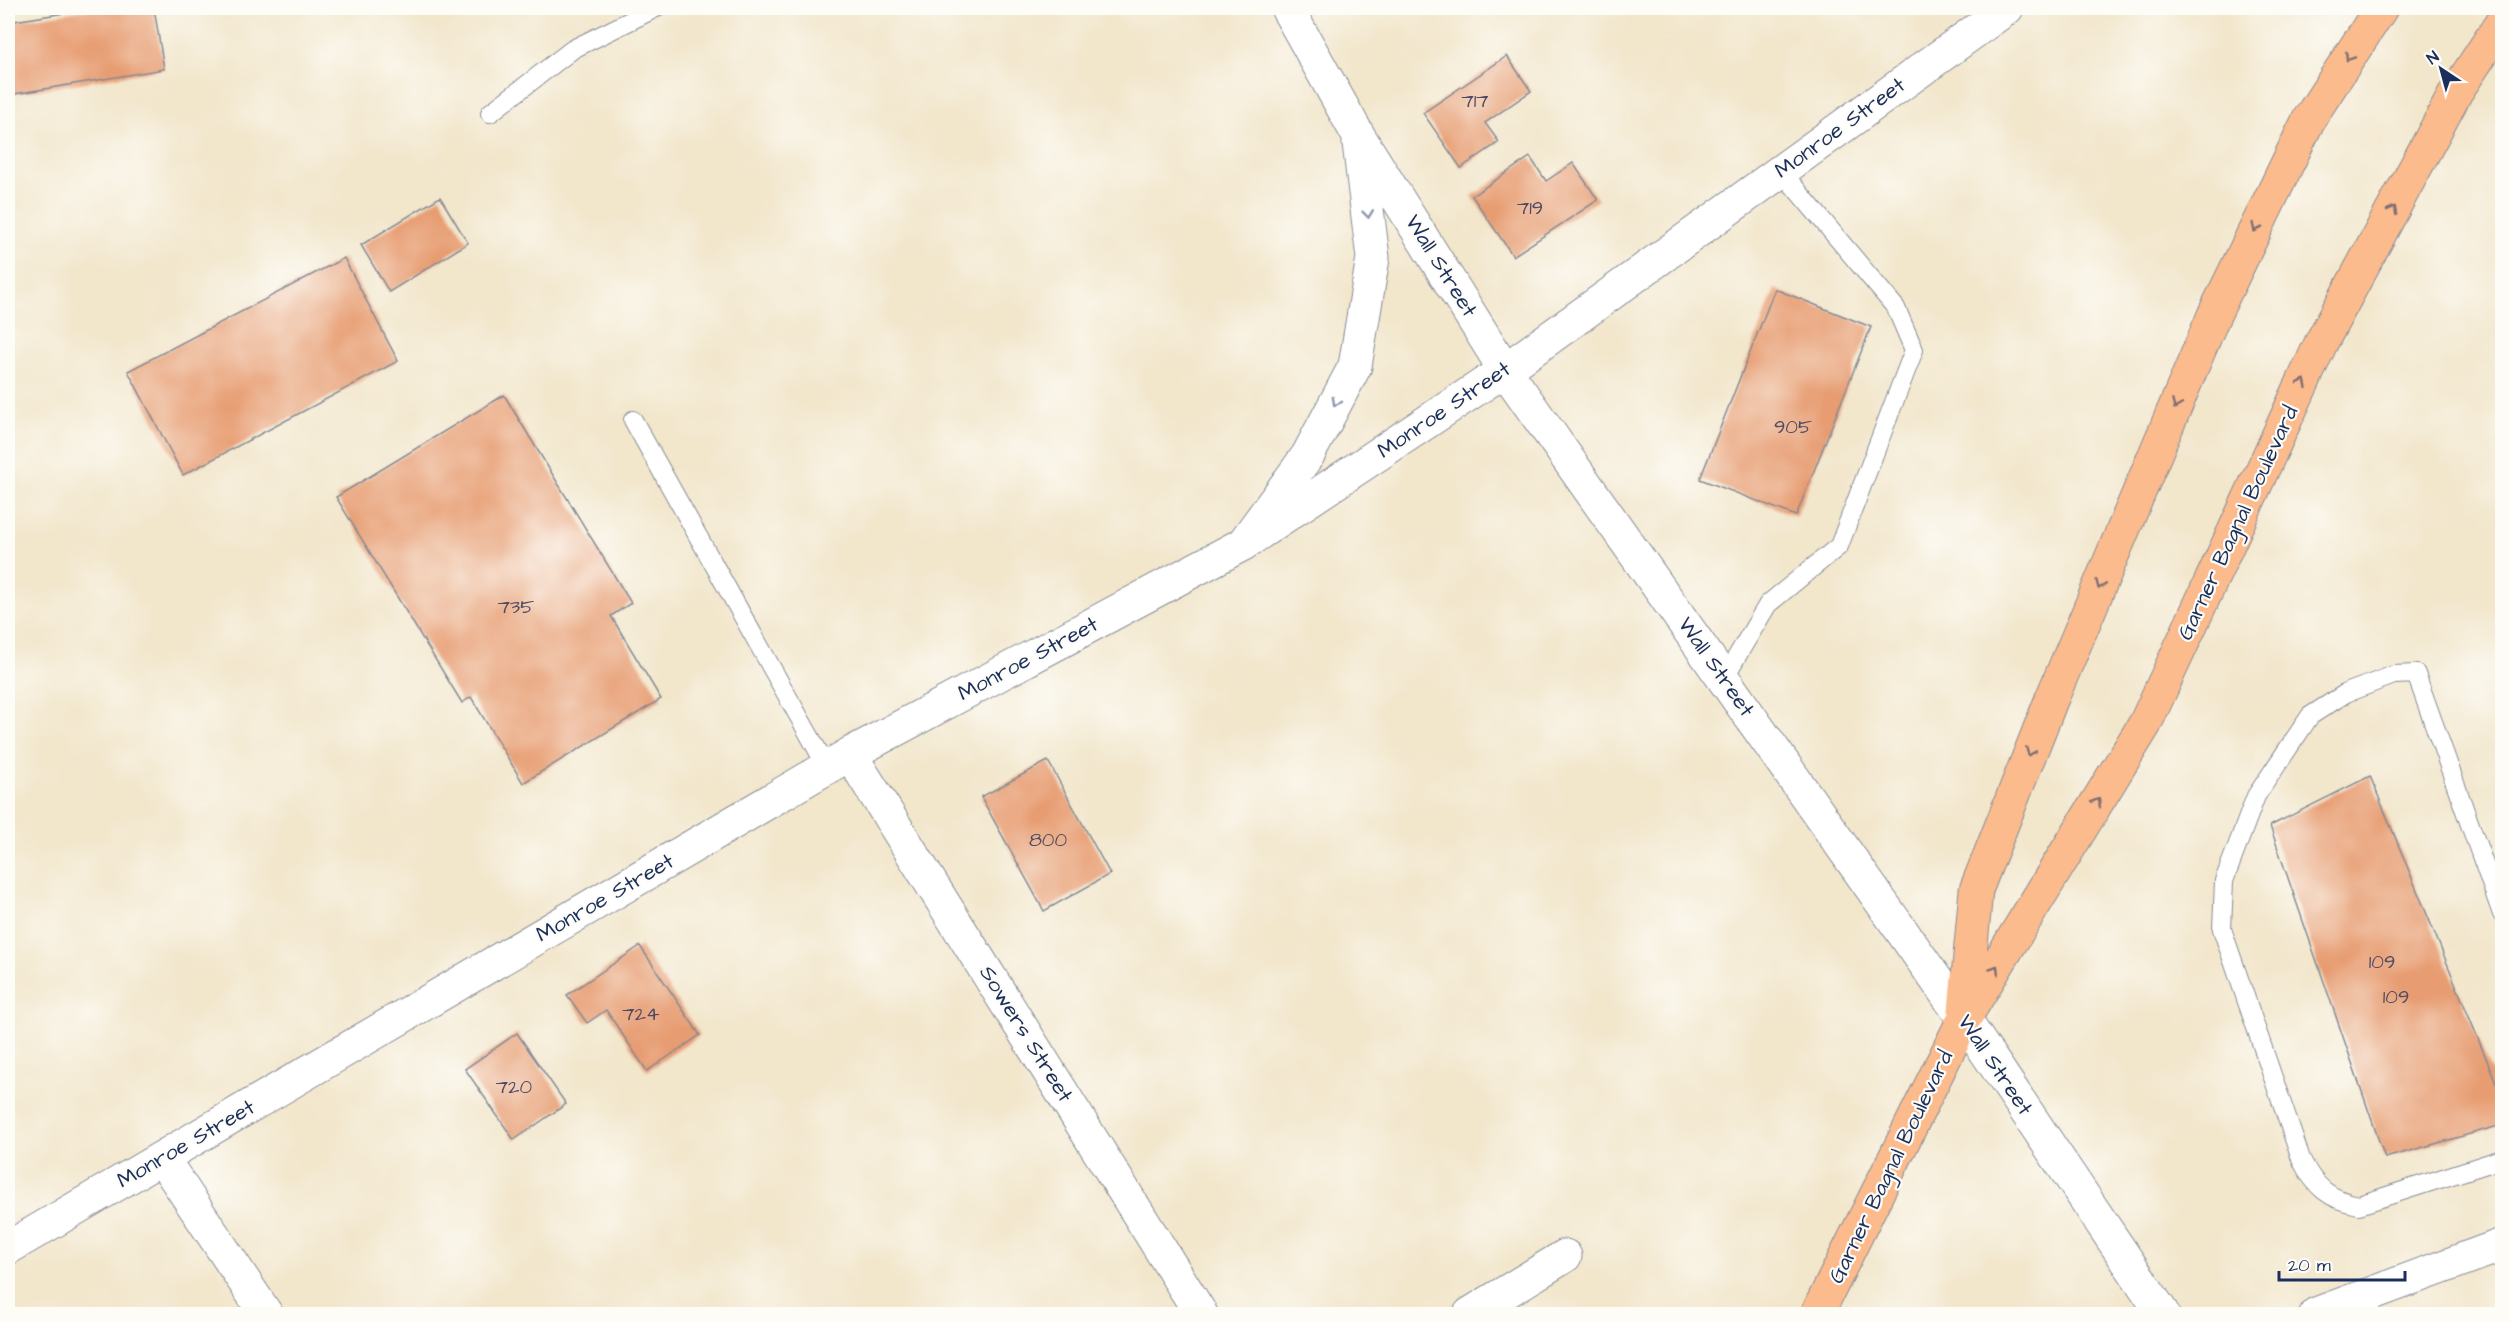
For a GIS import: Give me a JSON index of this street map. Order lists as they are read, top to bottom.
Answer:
{
  "streets": {
    "highway": ["Garner Bagnal Boulevard"],
    "street": ["Monroe Street", "Wall Street", "Sowers Street"]
  },
  "crossings": [
    ["Monroe Street", "Wall Street"],
    ["Monroe Street", "Sowers Street"],
    ["Wall Street", "Garner Bagnal Boulevard"]
  ],
  "house_numbers": [
    "717",
    "719",
    "905",
    "735",
    "800",
    "109",
    "109",
    "724",
    "720"
  ],
  "scale_bar": "20 m",
  "north": "top left"
}
